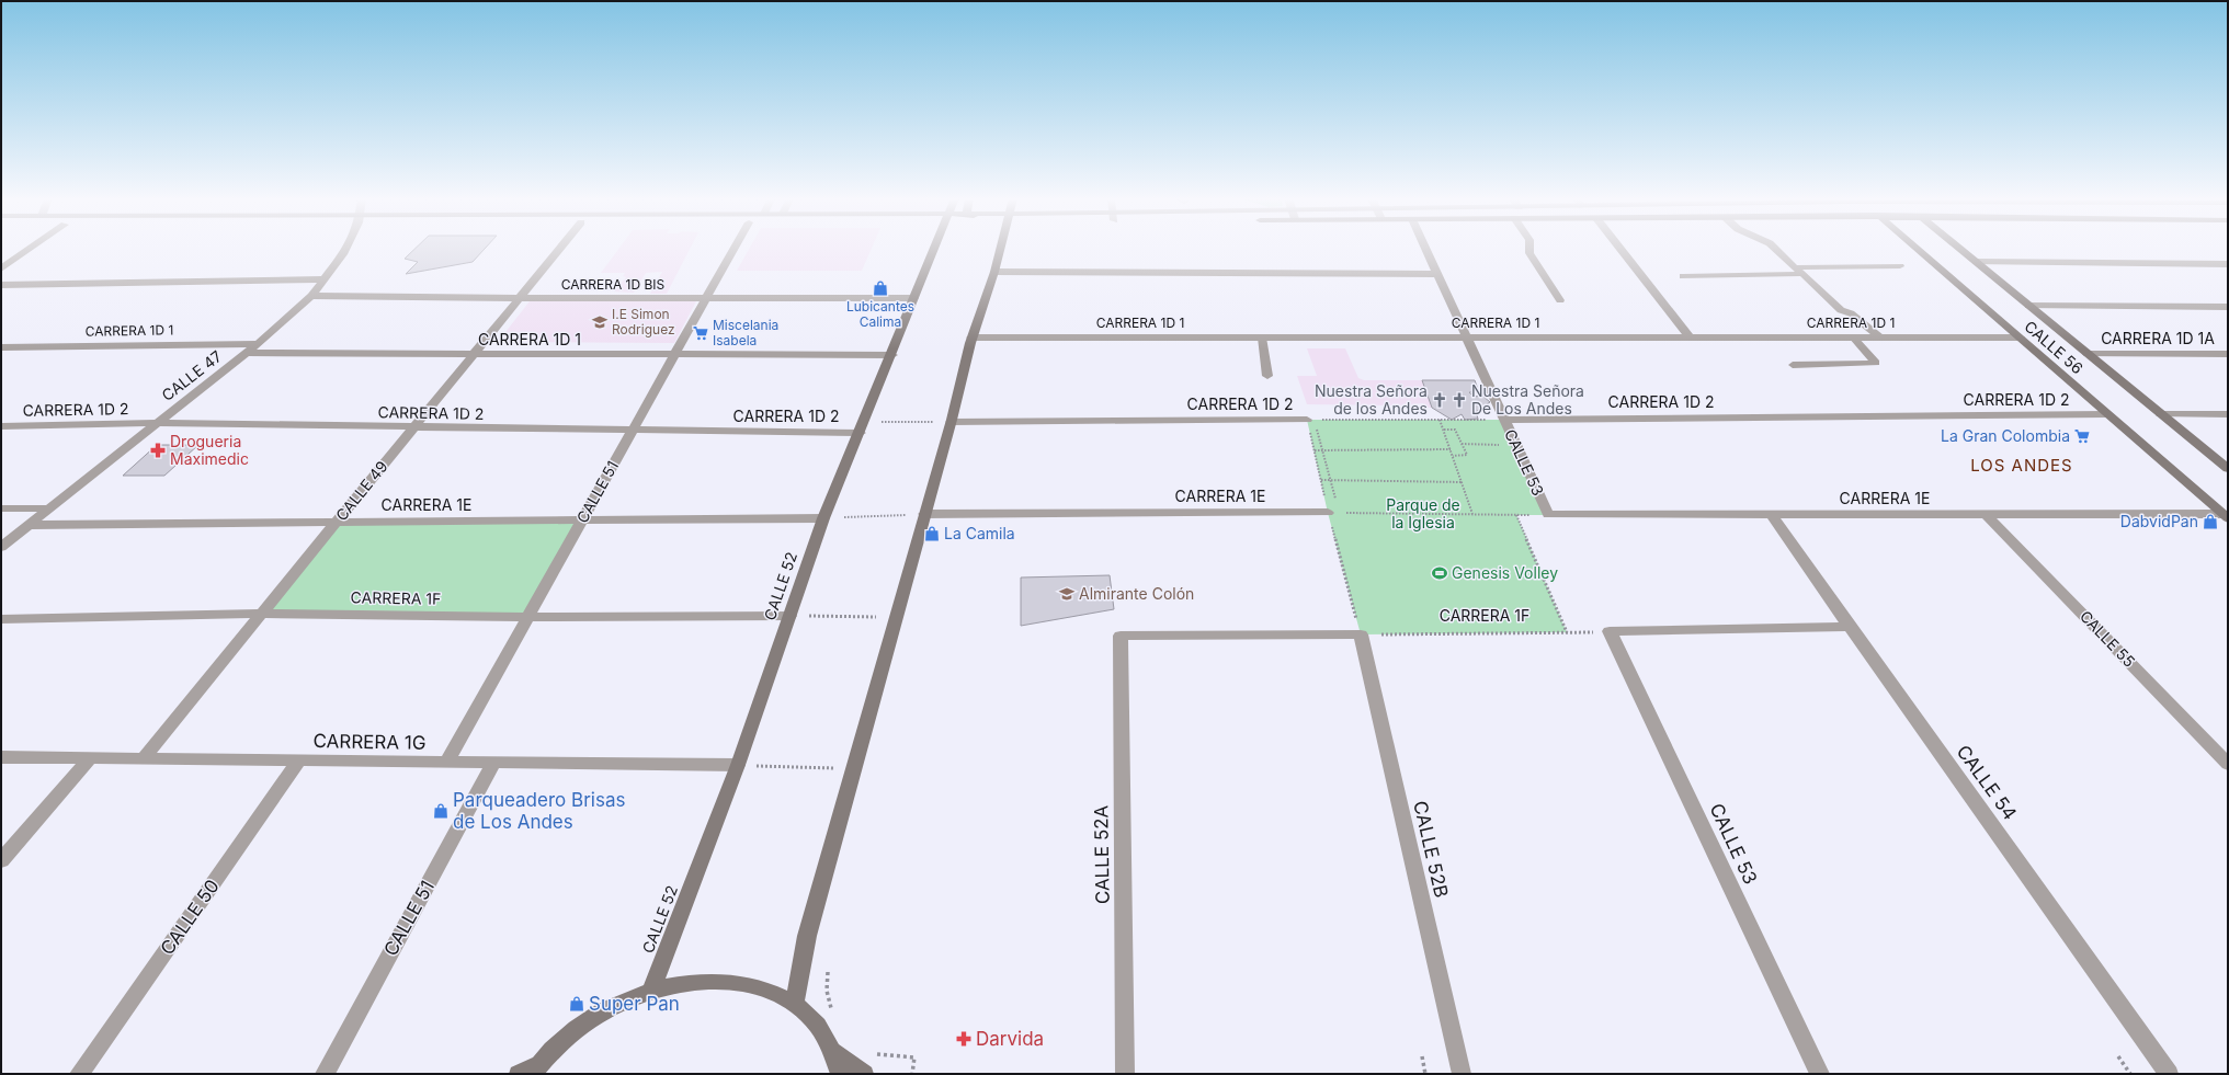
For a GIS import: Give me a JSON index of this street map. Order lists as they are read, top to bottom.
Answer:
{
  "streets": {
    "street": [
      "CARRERA 1D BIS",
      "CARRERA 1D 1",
      "CARRERA 1D 1A",
      "CALLE 56",
      "CALLE 47",
      "CARRERA 1D 2",
      "CALLE 53",
      "CALLE 49",
      "CALLE 51",
      "CARRERA 1E",
      "CALLE 52",
      "CARRERA 1F",
      "CALLE 55",
      "CARRERA 1G",
      "CALLE 54",
      "CALLE 52B",
      "CALLE 52A",
      "CALLE 50"
    ]
  },
  "crossings": [
    ["CARRERA 1D BIS", "CALLE 47"],
    ["CARRERA 1D BIS", "CALLE 49"],
    ["CARRERA 1D BIS", "CALLE 51"],
    ["CARRERA 1D BIS", "CALLE 52"],
    ["CARRERA 1D 1", "CALLE 56"],
    ["CARRERA 1D 1", "CALLE 47"],
    ["CARRERA 1D 1", "CALLE 53"],
    ["CARRERA 1D 1", "CALLE 49"],
    ["CARRERA 1D 1", "CALLE 51"],
    ["CARRERA 1D 1", "CALLE 52"],
    ["CARRERA 1D 1A", "CALLE 56"],
    ["CALLE 56", "CARRERA 1D 2"],
    ["CALLE 56", "CARRERA 1E"],
    ["CALLE 47", "CARRERA 1D 2"],
    ["CALLE 47", "CARRERA 1E"],
    ["CARRERA 1D 2", "CALLE 53"],
    ["CARRERA 1D 2", "CALLE 49"],
    ["CARRERA 1D 2", "CALLE 51"],
    ["CARRERA 1D 2", "CALLE 52"],
    ["CALLE 53", "CARRERA 1E"],
    ["CALLE 53", "CARRERA 1F"],
    ["CALLE 49", "CARRERA 1E"],
    ["CALLE 49", "CARRERA 1F"],
    ["CALLE 49", "CARRERA 1G"],
    ["CALLE 51", "CARRERA 1E"],
    ["CALLE 51", "CARRERA 1F"],
    ["CALLE 51", "CARRERA 1G"],
    ["CARRERA 1E", "CALLE 52"],
    ["CARRERA 1E", "CALLE 55"],
    ["CARRERA 1E", "CALLE 54"],
    ["CALLE 52", "CARRERA 1F"],
    ["CALLE 52", "CARRERA 1G"],
    ["CARRERA 1F", "CALLE 52B"],
    ["CARRERA 1F", "CALLE 52A"],
    ["CARRERA 1G", "CALLE 50"],
    ["CALLE 52B", "CALLE 52A"]
  ],
  "districts": ["LOS ANDES"],
  "parks": ["Parque de la Iglesia"],
  "places": {
    "shop": [
      "Lubicantes Calima",
      "DabvidPan",
      "La Camila",
      "Parqueadero Brisas de Los Andes",
      "Super Pan"
    ],
    "school or university": ["I.E Simon Rodriguez", "Almirante Colón"],
    "supermarket": ["Miscelania Isabela", "La Gran Colombia"],
    "church": ["Nuestra Señora de los Andes", "Nuestra Señora De Los Andes"],
    "pharmacy": ["Drogueria Maximedic", "Darvida"],
    "sports": ["Genesis Volley"]
  }
}
